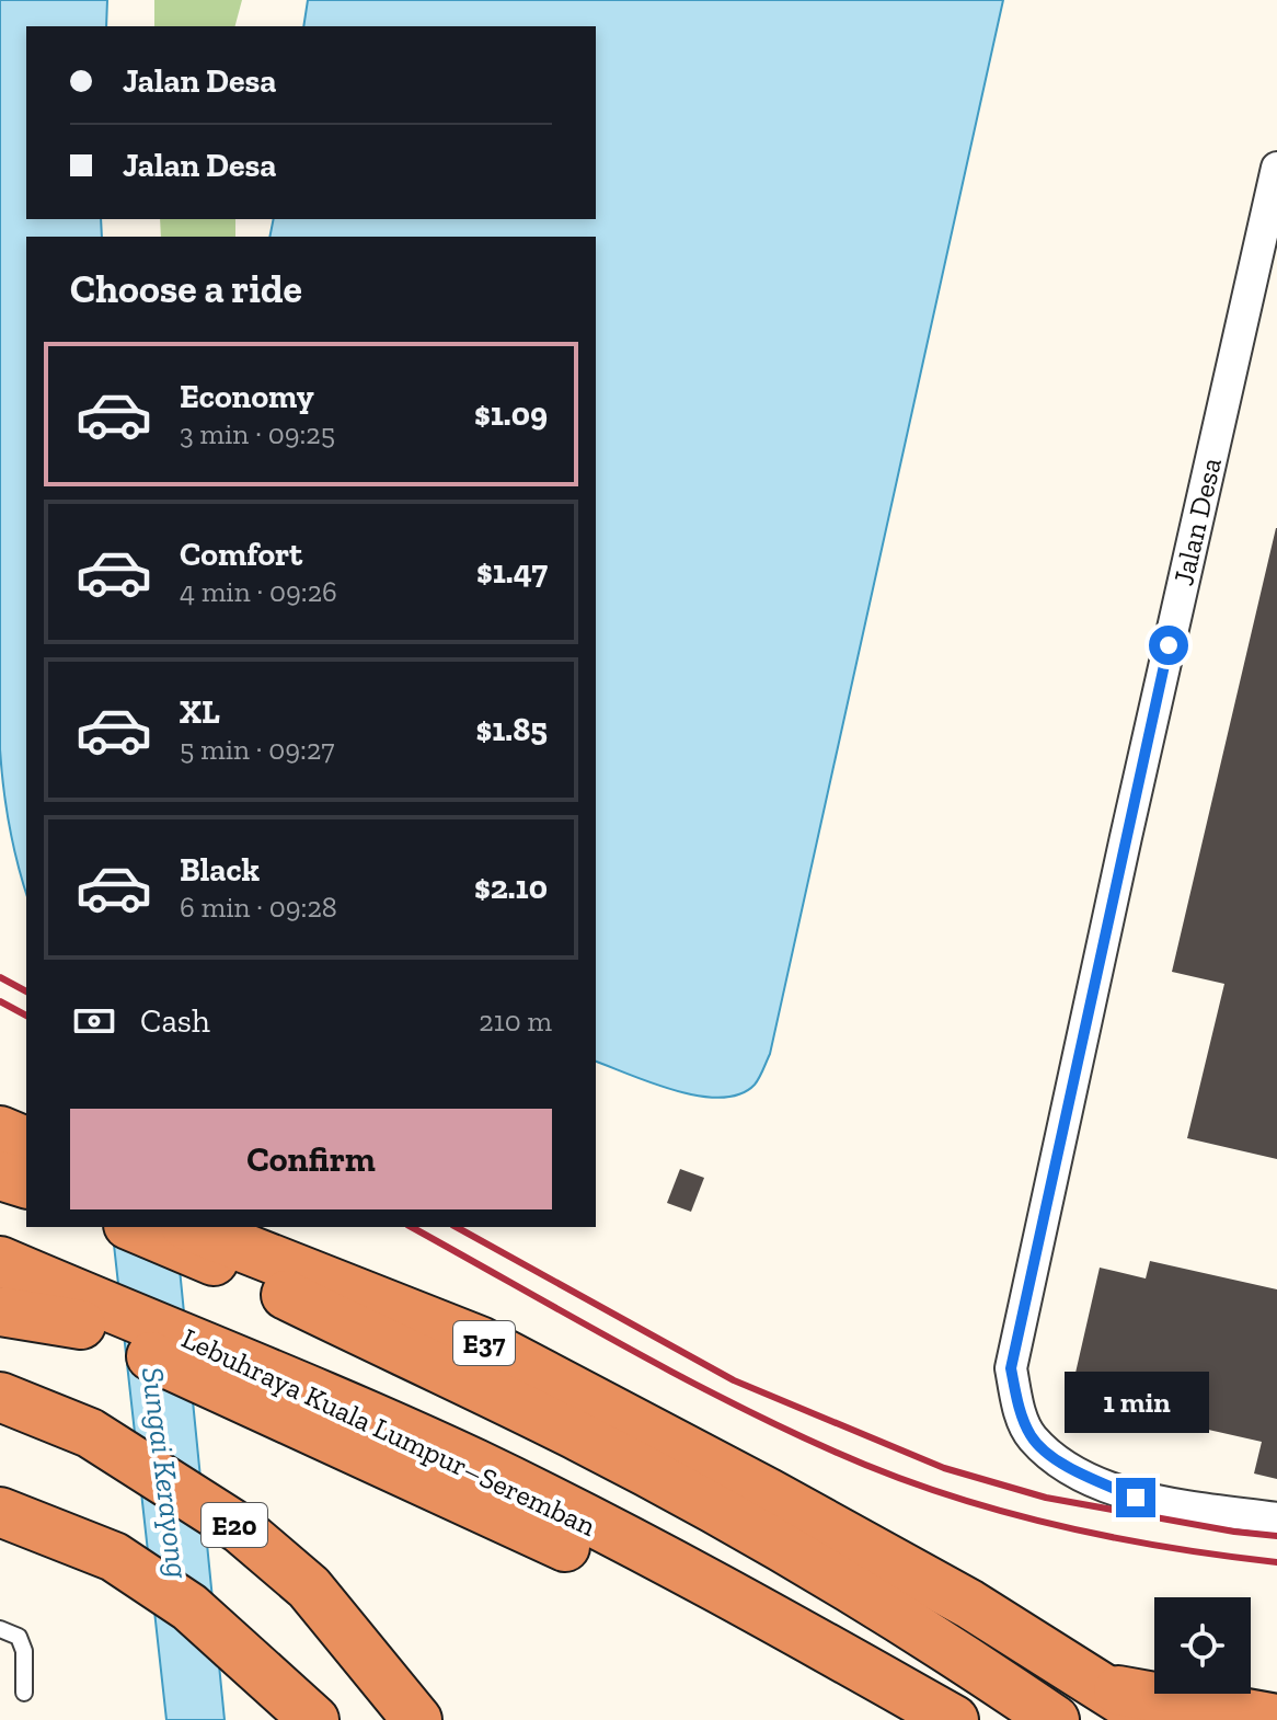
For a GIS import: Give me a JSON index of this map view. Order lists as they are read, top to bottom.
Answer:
{
  "streets": {
    "highway": ["E37", "Lebuhraya Kuala Lumpur–Seremban", "E20"],
    "street": ["Jalan Desa"]
  },
  "water": ["Sungai Kerayong"],
  "page": {
    "banner": ["Jalan Desa", "Jalan Desa"],
    "heading": "Choose a ride",
    "list": [
      {
        "name": "Economy",
        "note": "3 min · 09:25",
        "value": "$1.09"
      },
      {
        "name": "Comfort",
        "note": "4 min · 09:26",
        "value": "$1.47"
      },
      {
        "name": "XL",
        "note": "5 min · 09:27",
        "value": "$1.85"
      },
      {
        "name": "Black",
        "note": "6 min · 09:28",
        "value": "$2.10"
      }
    ],
    "pay": ["Cash", "210 m"],
    "buttons": "Confirm",
    "bubble": "1 min"
  }
}
